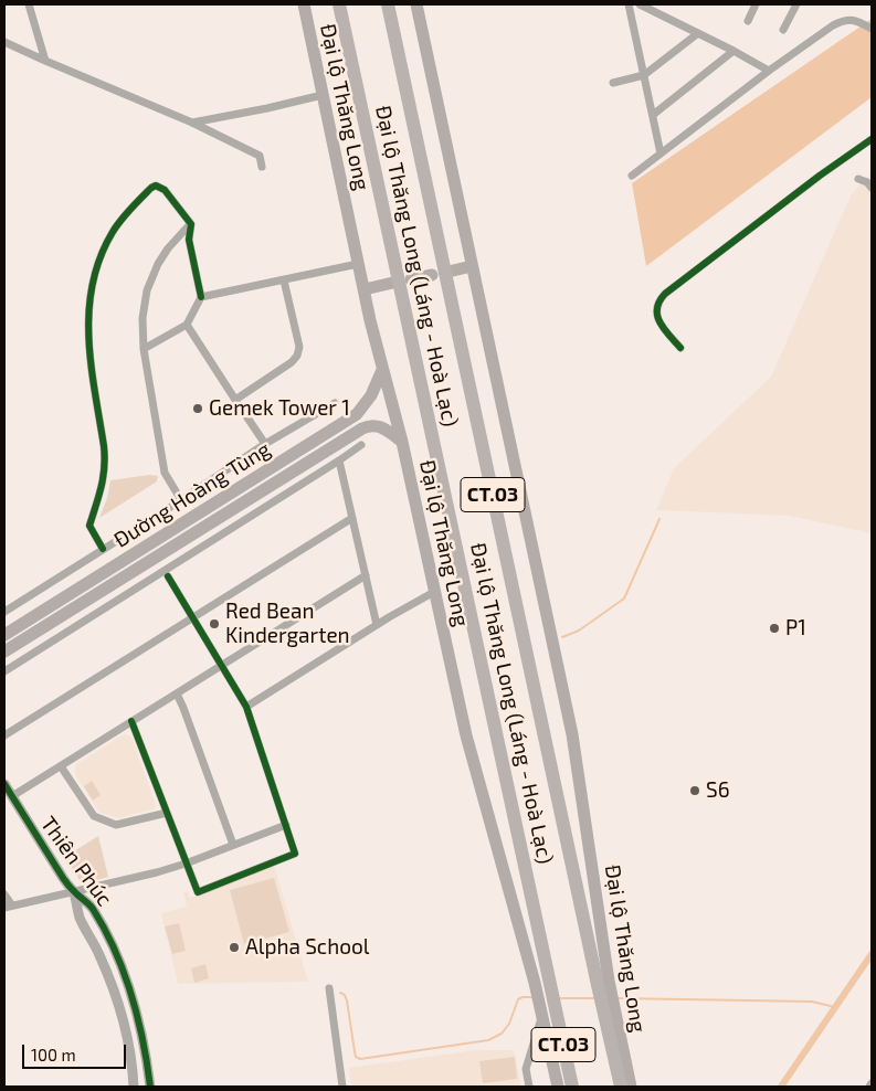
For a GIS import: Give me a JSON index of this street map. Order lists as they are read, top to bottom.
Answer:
{
  "streets": {
    "highway": ["Đại lộ Thăng Long (Láng - Hoà Lạc)", "CT.03"],
    "main road": ["Đại lộ Thăng Long", "Đường Hoàng Tùng"],
    "street": ["Thiên Phúc"]
  },
  "crossings": [
    ["Đại lộ Thăng Long", "Đại lộ Thăng Long (Láng - Hoà Lạc)"],
    ["Đại lộ Thăng Long", "Đường Hoàng Tùng"]
  ],
  "places": [
    "Gemek Tower 1",
    "Red Bean Kindergarten",
    "P1",
    "S6",
    "Alpha School"
  ],
  "scale_bar": "100 m"
}
